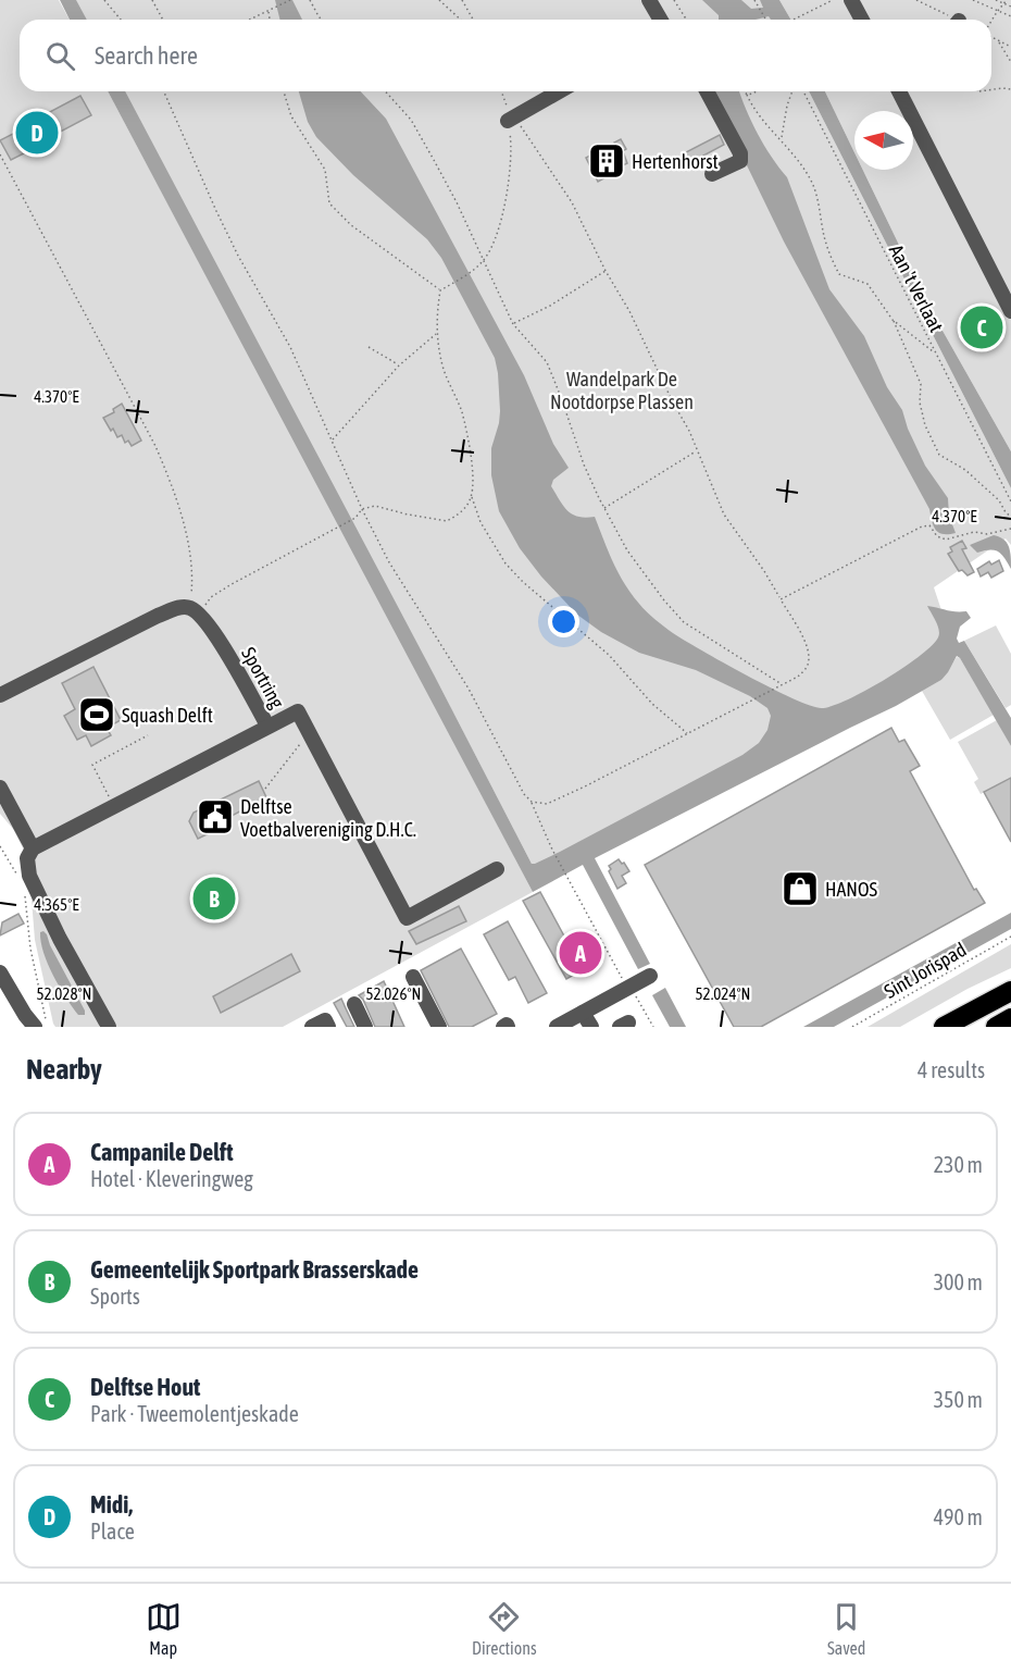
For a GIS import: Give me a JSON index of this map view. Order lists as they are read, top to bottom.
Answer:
{
  "streets": {
    "street": ["Sportring"],
    "path": ["Aan 't Verlaat", "Sint Jorispad"]
  },
  "parks": ["Wandelpark De Nootdorpse Plassen"],
  "places": {
    "building": ["Hertenhorst"],
    "sports": ["Squash Delft"],
    "public building": ["Delftse Voetbalvereniging D.H.C."],
    "shop": ["HANOS"]
  },
  "north": "left",
  "page": {
    "search": "Search here",
    "pins": [
      "D",
      "C",
      "B",
      "A"
    ],
    "heading": ["Nearby", "4 results"],
    "list": [
      {
        "mark": "A",
        "name": "Campanile Delft",
        "note": "Hotel · Kleveringweg",
        "value": "230 m"
      },
      {
        "mark": "B",
        "name": "Gemeentelijk Sportpark Brasserskade",
        "note": "Sports",
        "value": "300 m"
      },
      {
        "mark": "C",
        "name": "Delftse Hout",
        "note": "Park · Tweemolentjeskade",
        "value": "350 m"
      },
      {
        "mark": "D",
        "name": "Midi,",
        "note": "Place",
        "value": "490 m"
      }
    ],
    "nav": ["Map", "Directions", "Saved"]
  },
  "coordinates": [
    "4.370°E",
    "4.365°E",
    "52.028°N",
    "52.026°N",
    "52.024°N"
  ]
}
